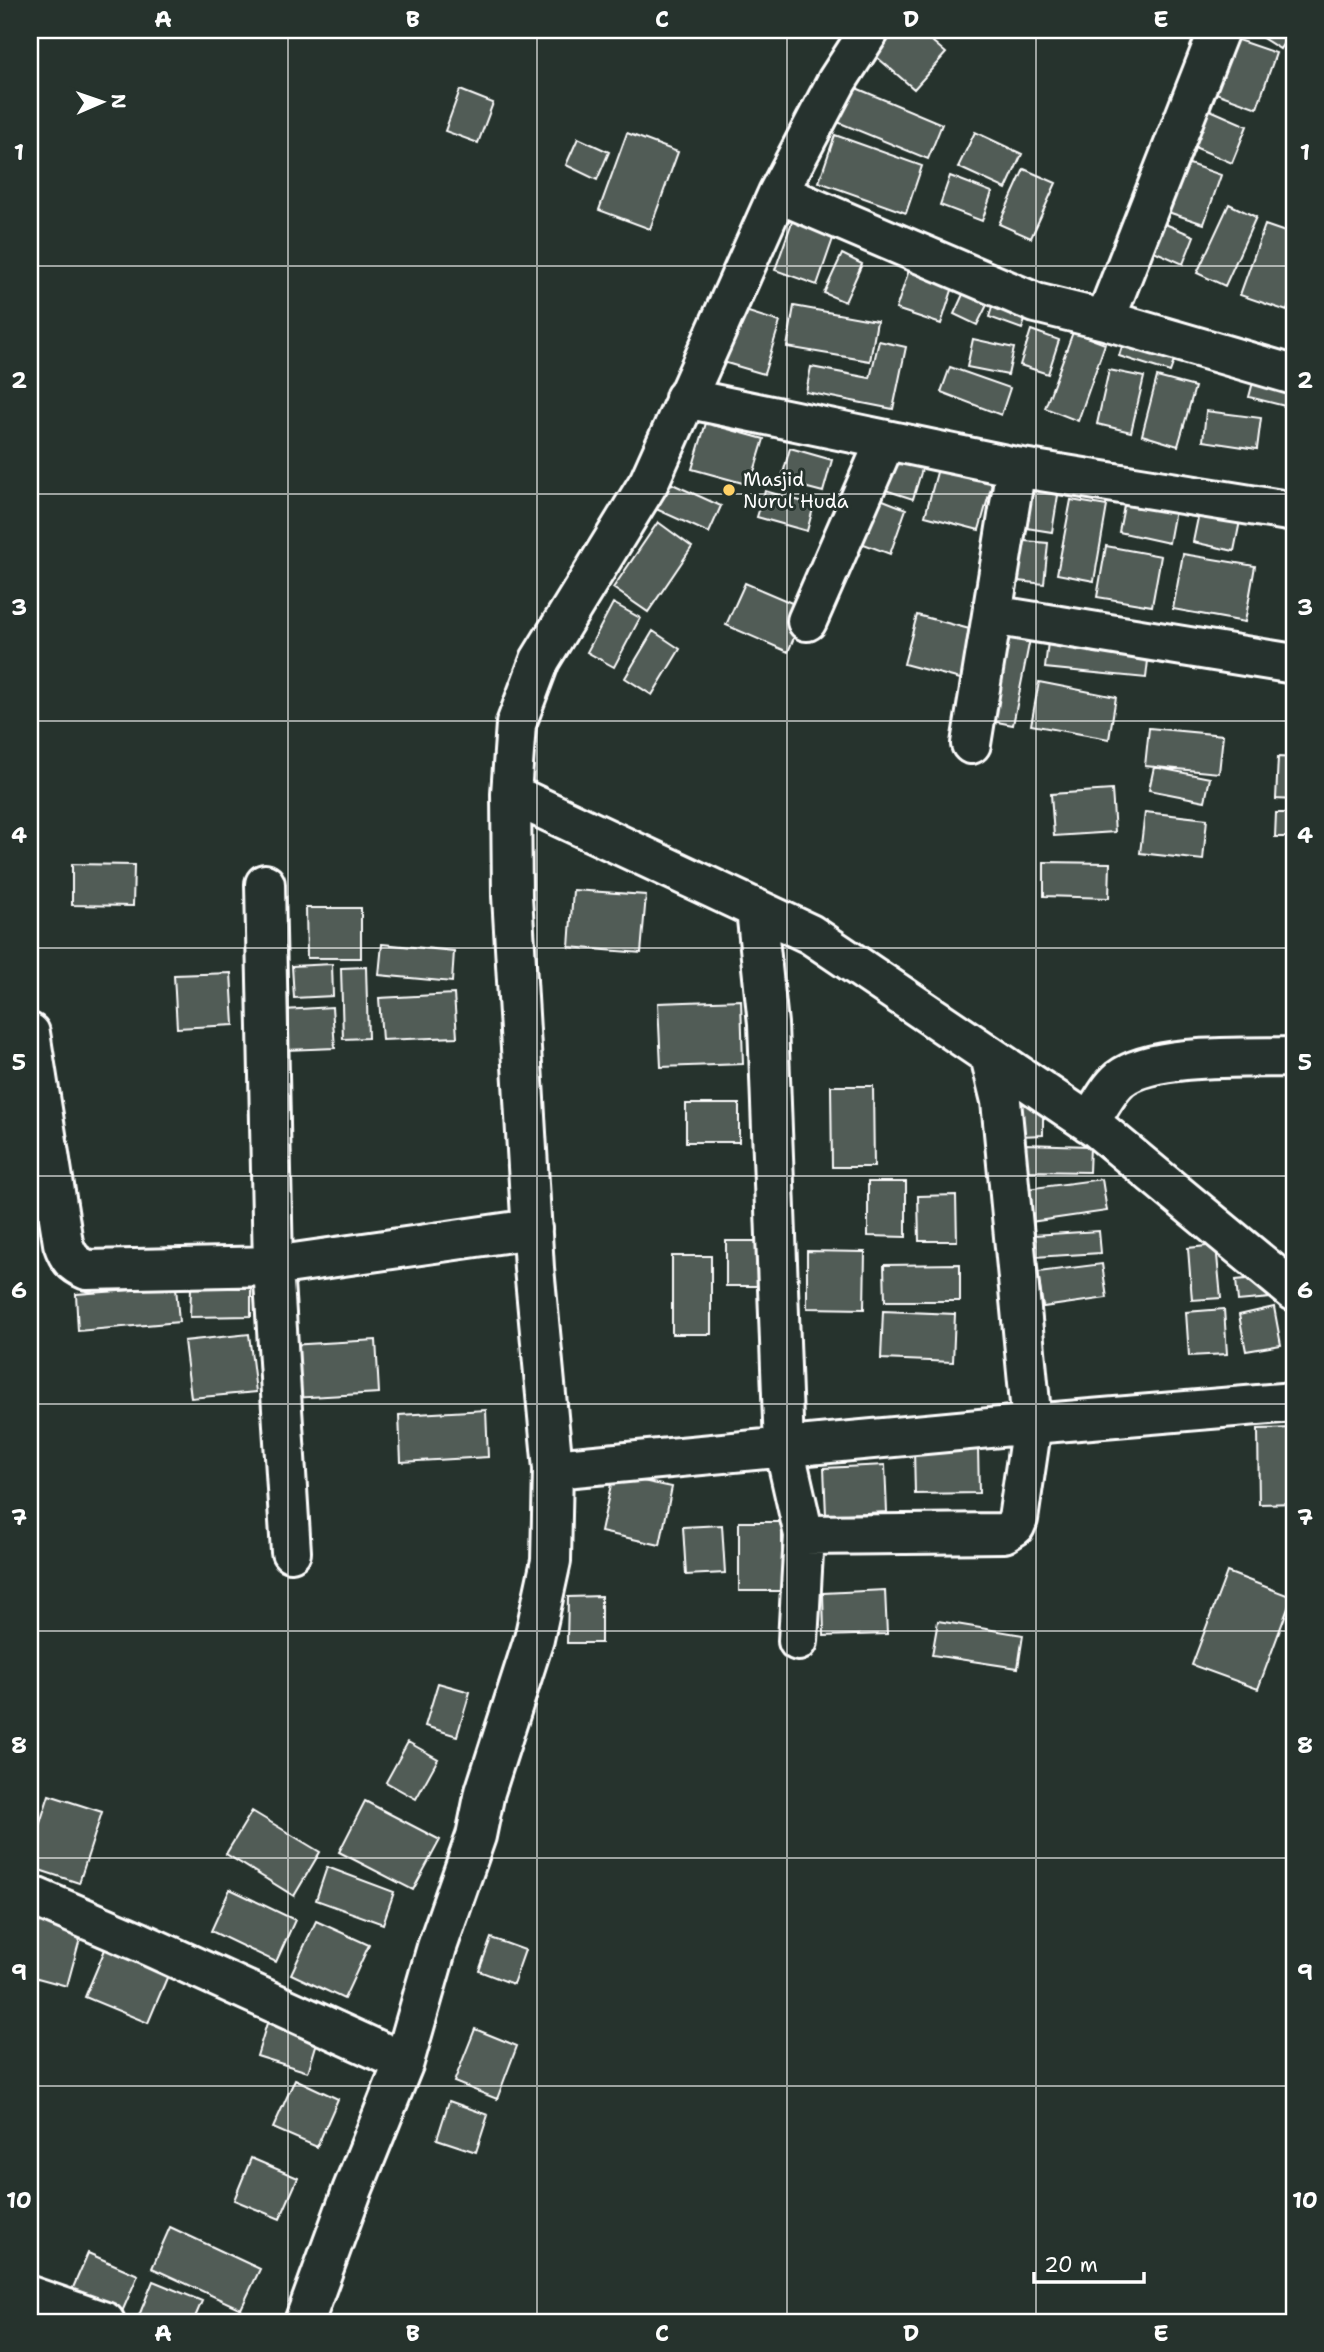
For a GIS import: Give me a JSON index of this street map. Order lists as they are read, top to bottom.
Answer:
{
  "places": ["Masjid Nurul Huda"],
  "scale_bar": "20 m",
  "north": "right",
  "grid": {
    "columns": [
      "A",
      "B",
      "C",
      "D",
      "E"
    ],
    "rows": [
      "1",
      "2",
      "3",
      "4",
      "5",
      "6",
      "7",
      "8",
      "9",
      "10"
    ]
  }
}
